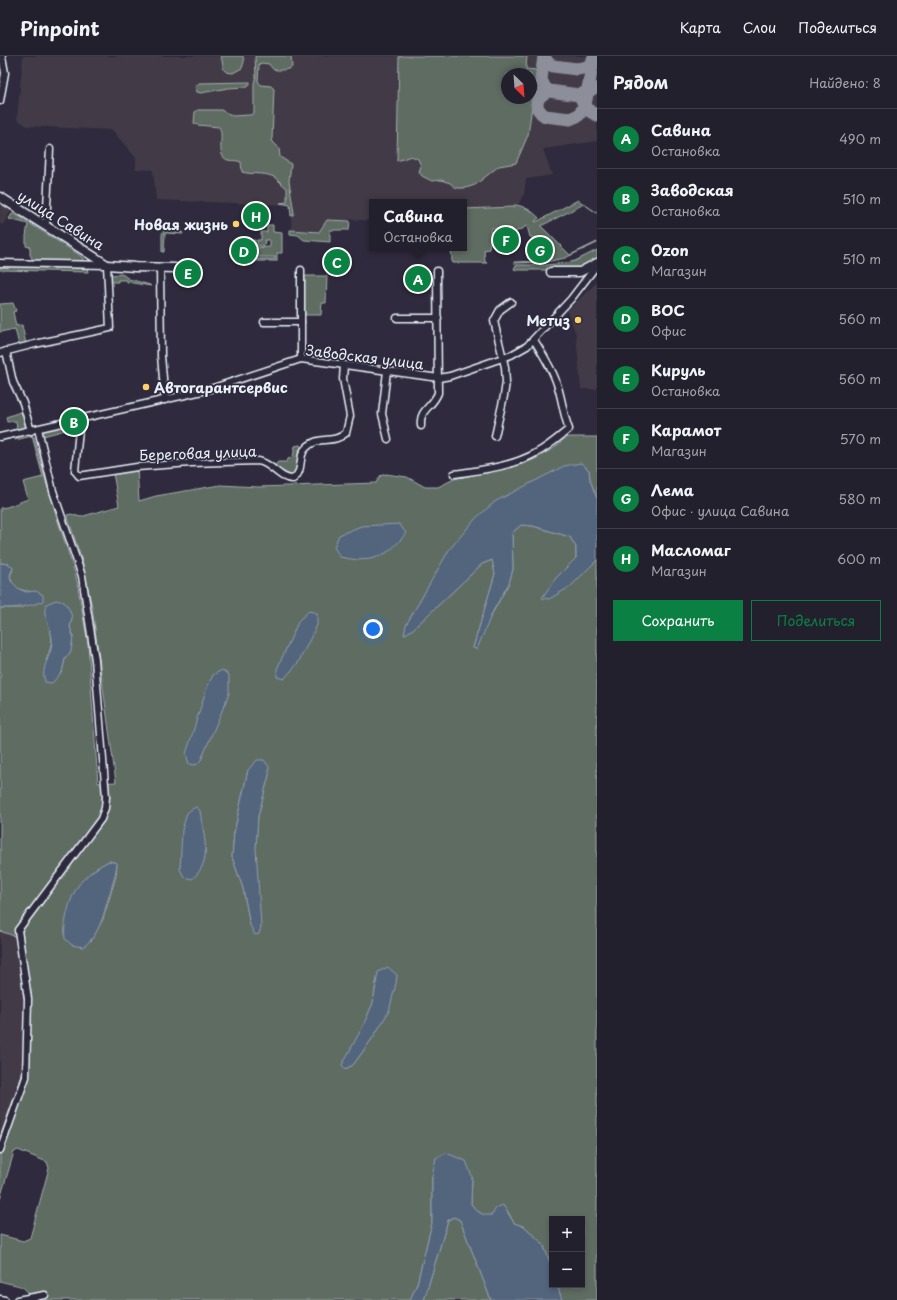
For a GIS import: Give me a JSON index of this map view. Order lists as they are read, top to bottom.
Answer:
{
  "streets": {
    "main road": ["улица Савина"],
    "street": ["Заводская улица", "Береговая улица"]
  },
  "crossings": [
    ["Заводская улица", "Береговая улица"]
  ],
  "places": ["Новая жизнь", "Метиз", "Автогарантсервис"],
  "north": "bottom right",
  "page": {
    "header": "Pinpoint",
    "nav": ["Карта", "Слои", "Поделиться"],
    "heading": ["Рядом", "Найдено: 8"],
    "list": [
      {
        "mark": "A",
        "name": "Савина",
        "note": "Остановка",
        "value": "490 m"
      },
      {
        "mark": "B",
        "name": "Заводская",
        "note": "Остановка",
        "value": "510 m"
      },
      {
        "mark": "C",
        "name": "Ozon",
        "note": "Магазин",
        "value": "510 m"
      },
      {
        "mark": "D",
        "name": "ВОС",
        "note": "Офис",
        "value": "560 m"
      },
      {
        "mark": "E",
        "name": "Кируль",
        "note": "Остановка",
        "value": "560 m"
      },
      {
        "mark": "F",
        "name": "Карамот",
        "note": "Магазин",
        "value": "570 m"
      },
      {
        "mark": "G",
        "name": "Лема",
        "note": "Офис · улица Савина",
        "value": "580 m"
      },
      {
        "mark": "H",
        "name": "Масломаг",
        "note": "Магазин",
        "value": "600 m"
      }
    ],
    "popup": ["Савина", "Остановка"],
    "pins": [
      "H",
      "F",
      "G",
      "D",
      "C",
      "E",
      "A",
      "B"
    ],
    "buttons": ["Сохранить", "Поделиться"],
    "map_buttons": ["+", "−"]
  }
}
